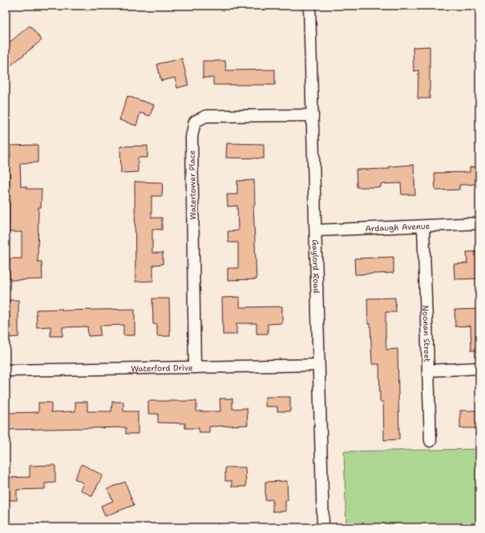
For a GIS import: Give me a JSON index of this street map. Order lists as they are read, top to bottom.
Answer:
{
  "streets": {
    "street": [
      "Watertower Place",
      "Ardaugh Avenue",
      "Gaylord Road",
      "Noonan Street",
      "Waterford Drive"
    ]
  },
  "crossings": [
    ["Watertower Place", "Gaylord Road"],
    ["Watertower Place", "Waterford Drive"],
    ["Ardaugh Avenue", "Gaylord Road"],
    ["Ardaugh Avenue", "Noonan Street"],
    ["Gaylord Road", "Waterford Drive"]
  ]
}
